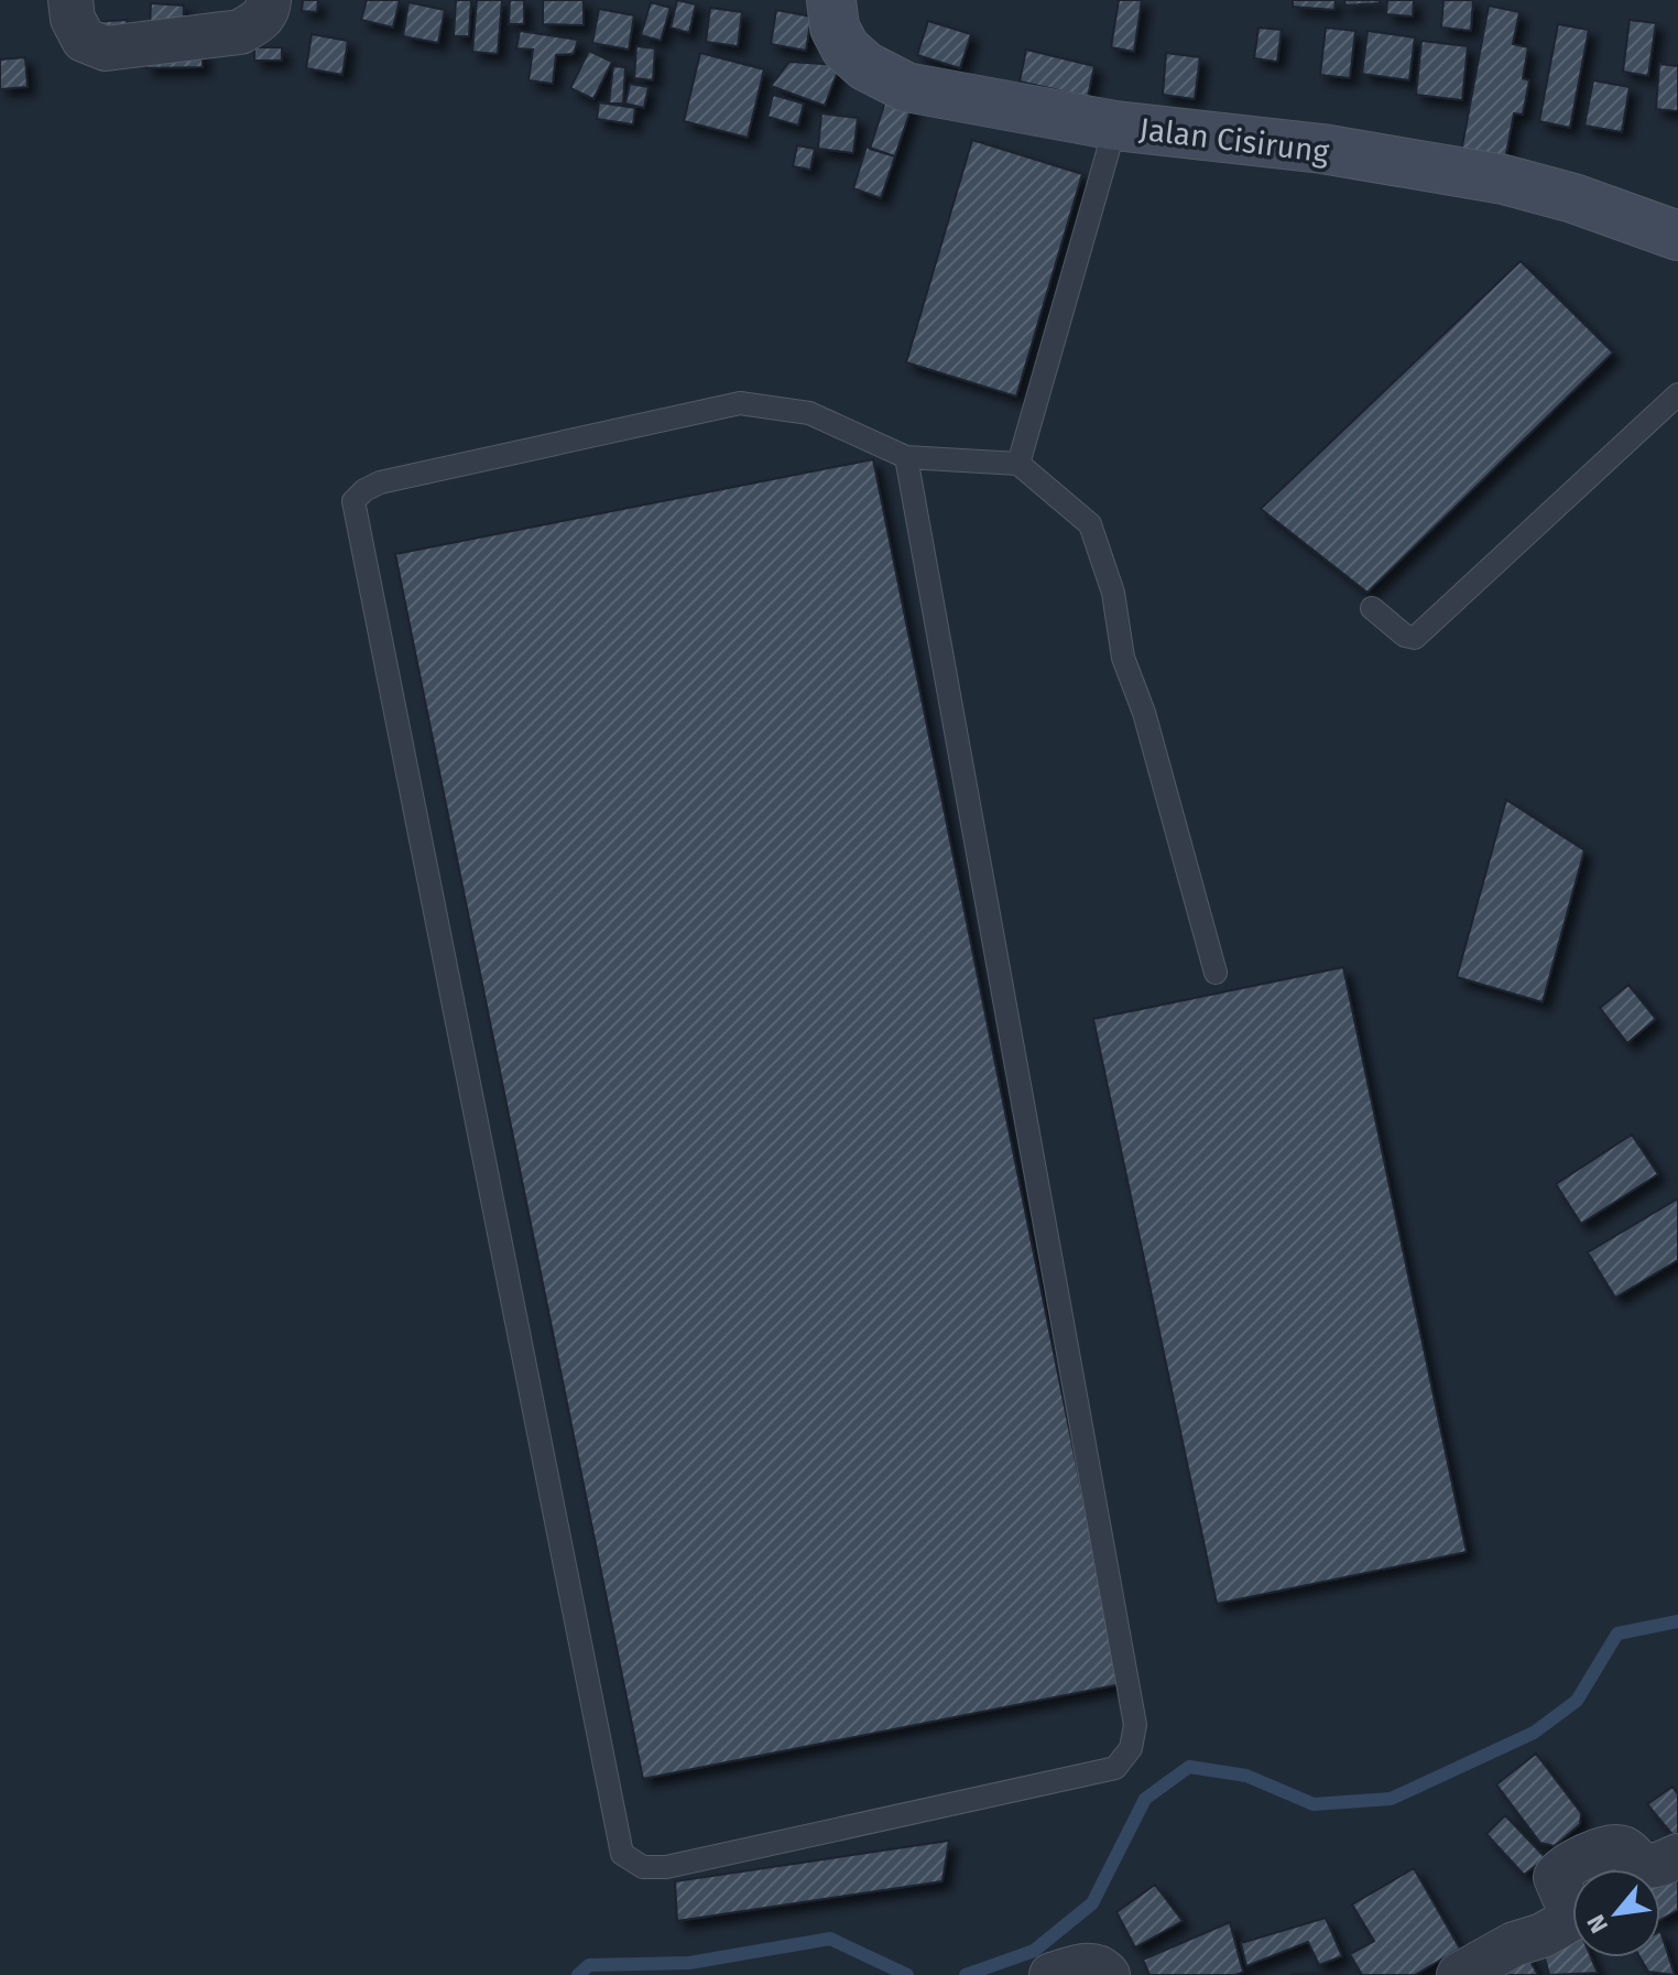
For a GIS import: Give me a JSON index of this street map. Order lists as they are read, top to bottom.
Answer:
{
  "streets": {
    "main road": ["Jalan Cisirung"]
  },
  "north": "bottom left"
}
